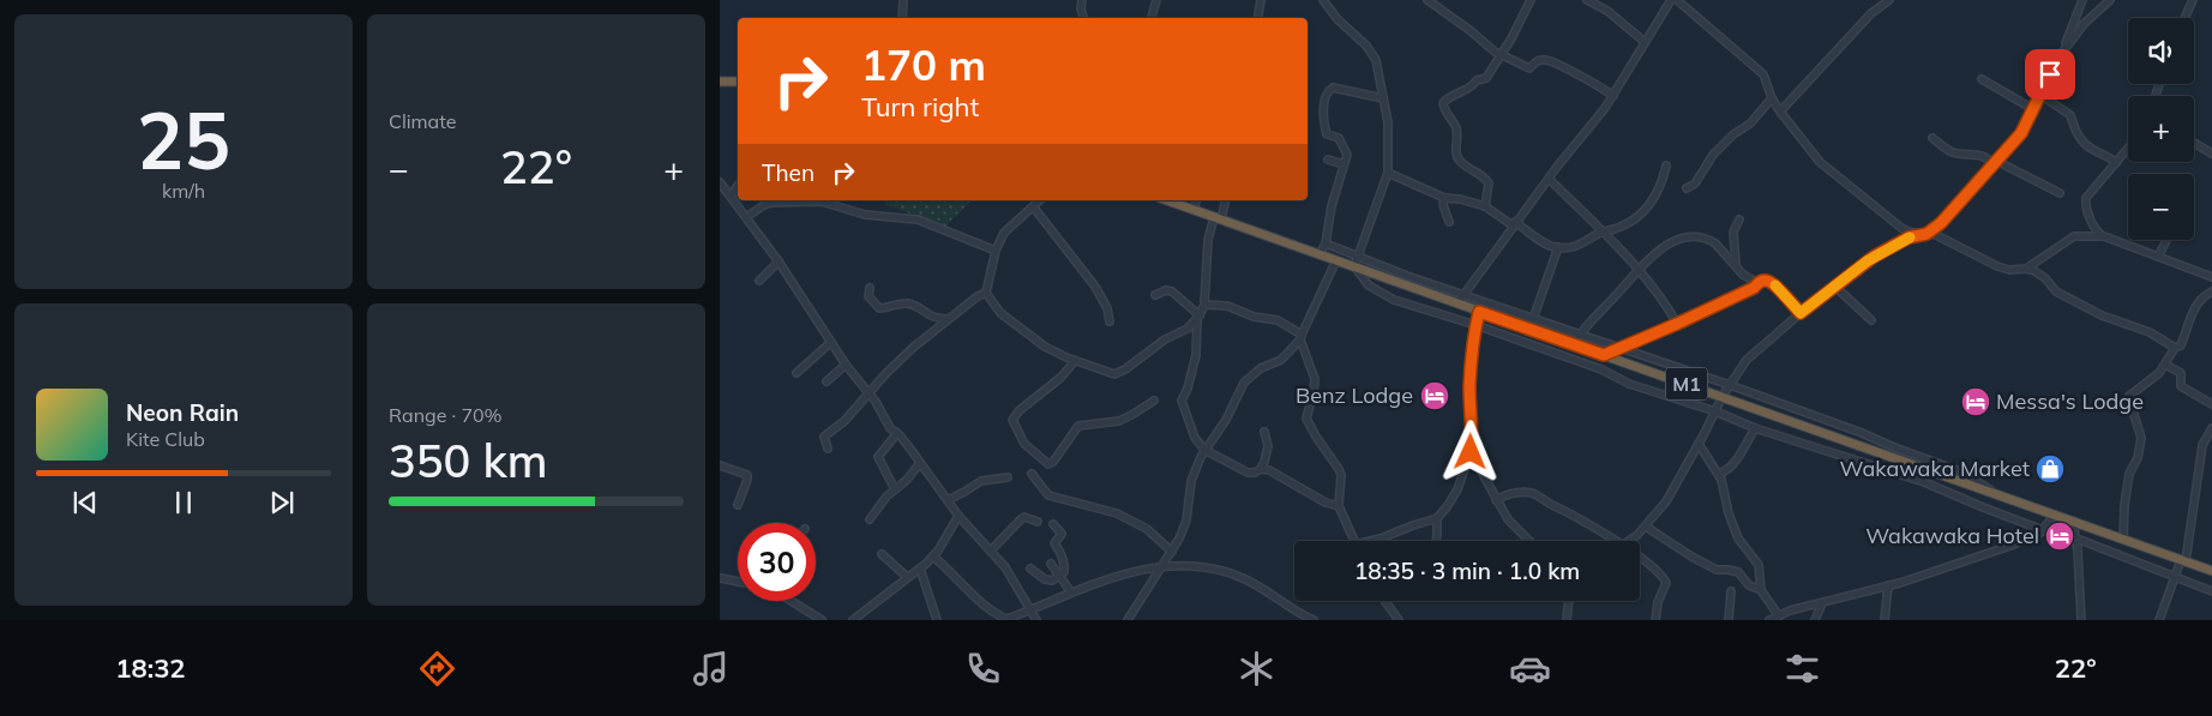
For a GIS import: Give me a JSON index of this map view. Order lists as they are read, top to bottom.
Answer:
{
  "streets": {
    "highway": ["M1"]
  },
  "places": {
    "hotel": ["Benz Lodge", "Messa's Lodge", "Wakawaka Hotel"],
    "shop": ["Wakawaka Market"]
  },
  "page": {
    "tile": [
      ["25", "km/h"],
      "Climate",
      ["Range · 70%", "350 km"]
    ],
    "map_buttons": ["+", "−"],
    "turn": ["170 m", "Turn right"],
    "heat": ["−", "22°", "+"],
    "then": "Then",
    "song": ["Neon Rain", "Kite Club"],
    "limit": "30",
    "trip": "18:35 · 3 min · 1.0 km",
    "tabs": ["18:32", "22°"]
  }
}
